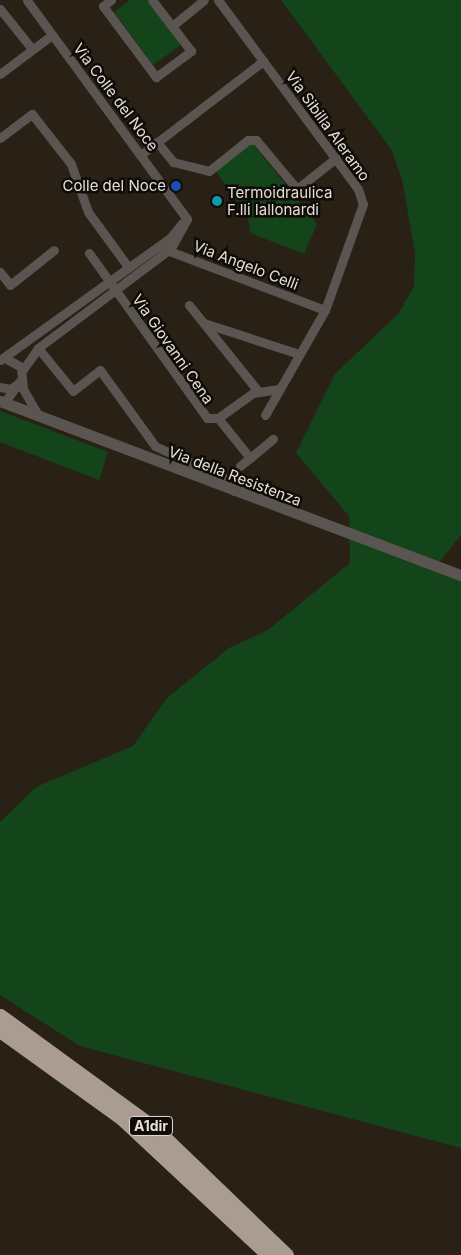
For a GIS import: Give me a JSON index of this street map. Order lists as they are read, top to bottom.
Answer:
{
  "streets": {
    "highway": ["A1dir"],
    "street": [
      "Via Colle del Noce",
      "Via Sibilla Aleramo",
      "Via Angelo Celli",
      "Via Giovanni Cena",
      "Via della Resistenza"
    ]
  },
  "crossings": [
    ["Via Sibilla Aleramo", "Via Angelo Celli"],
    ["Via Sibilla Aleramo", "Via Giovanni Cena"]
  ],
  "places": ["Colle del Noce", "Termoidraulica F.lli Iallonardi"]
}
